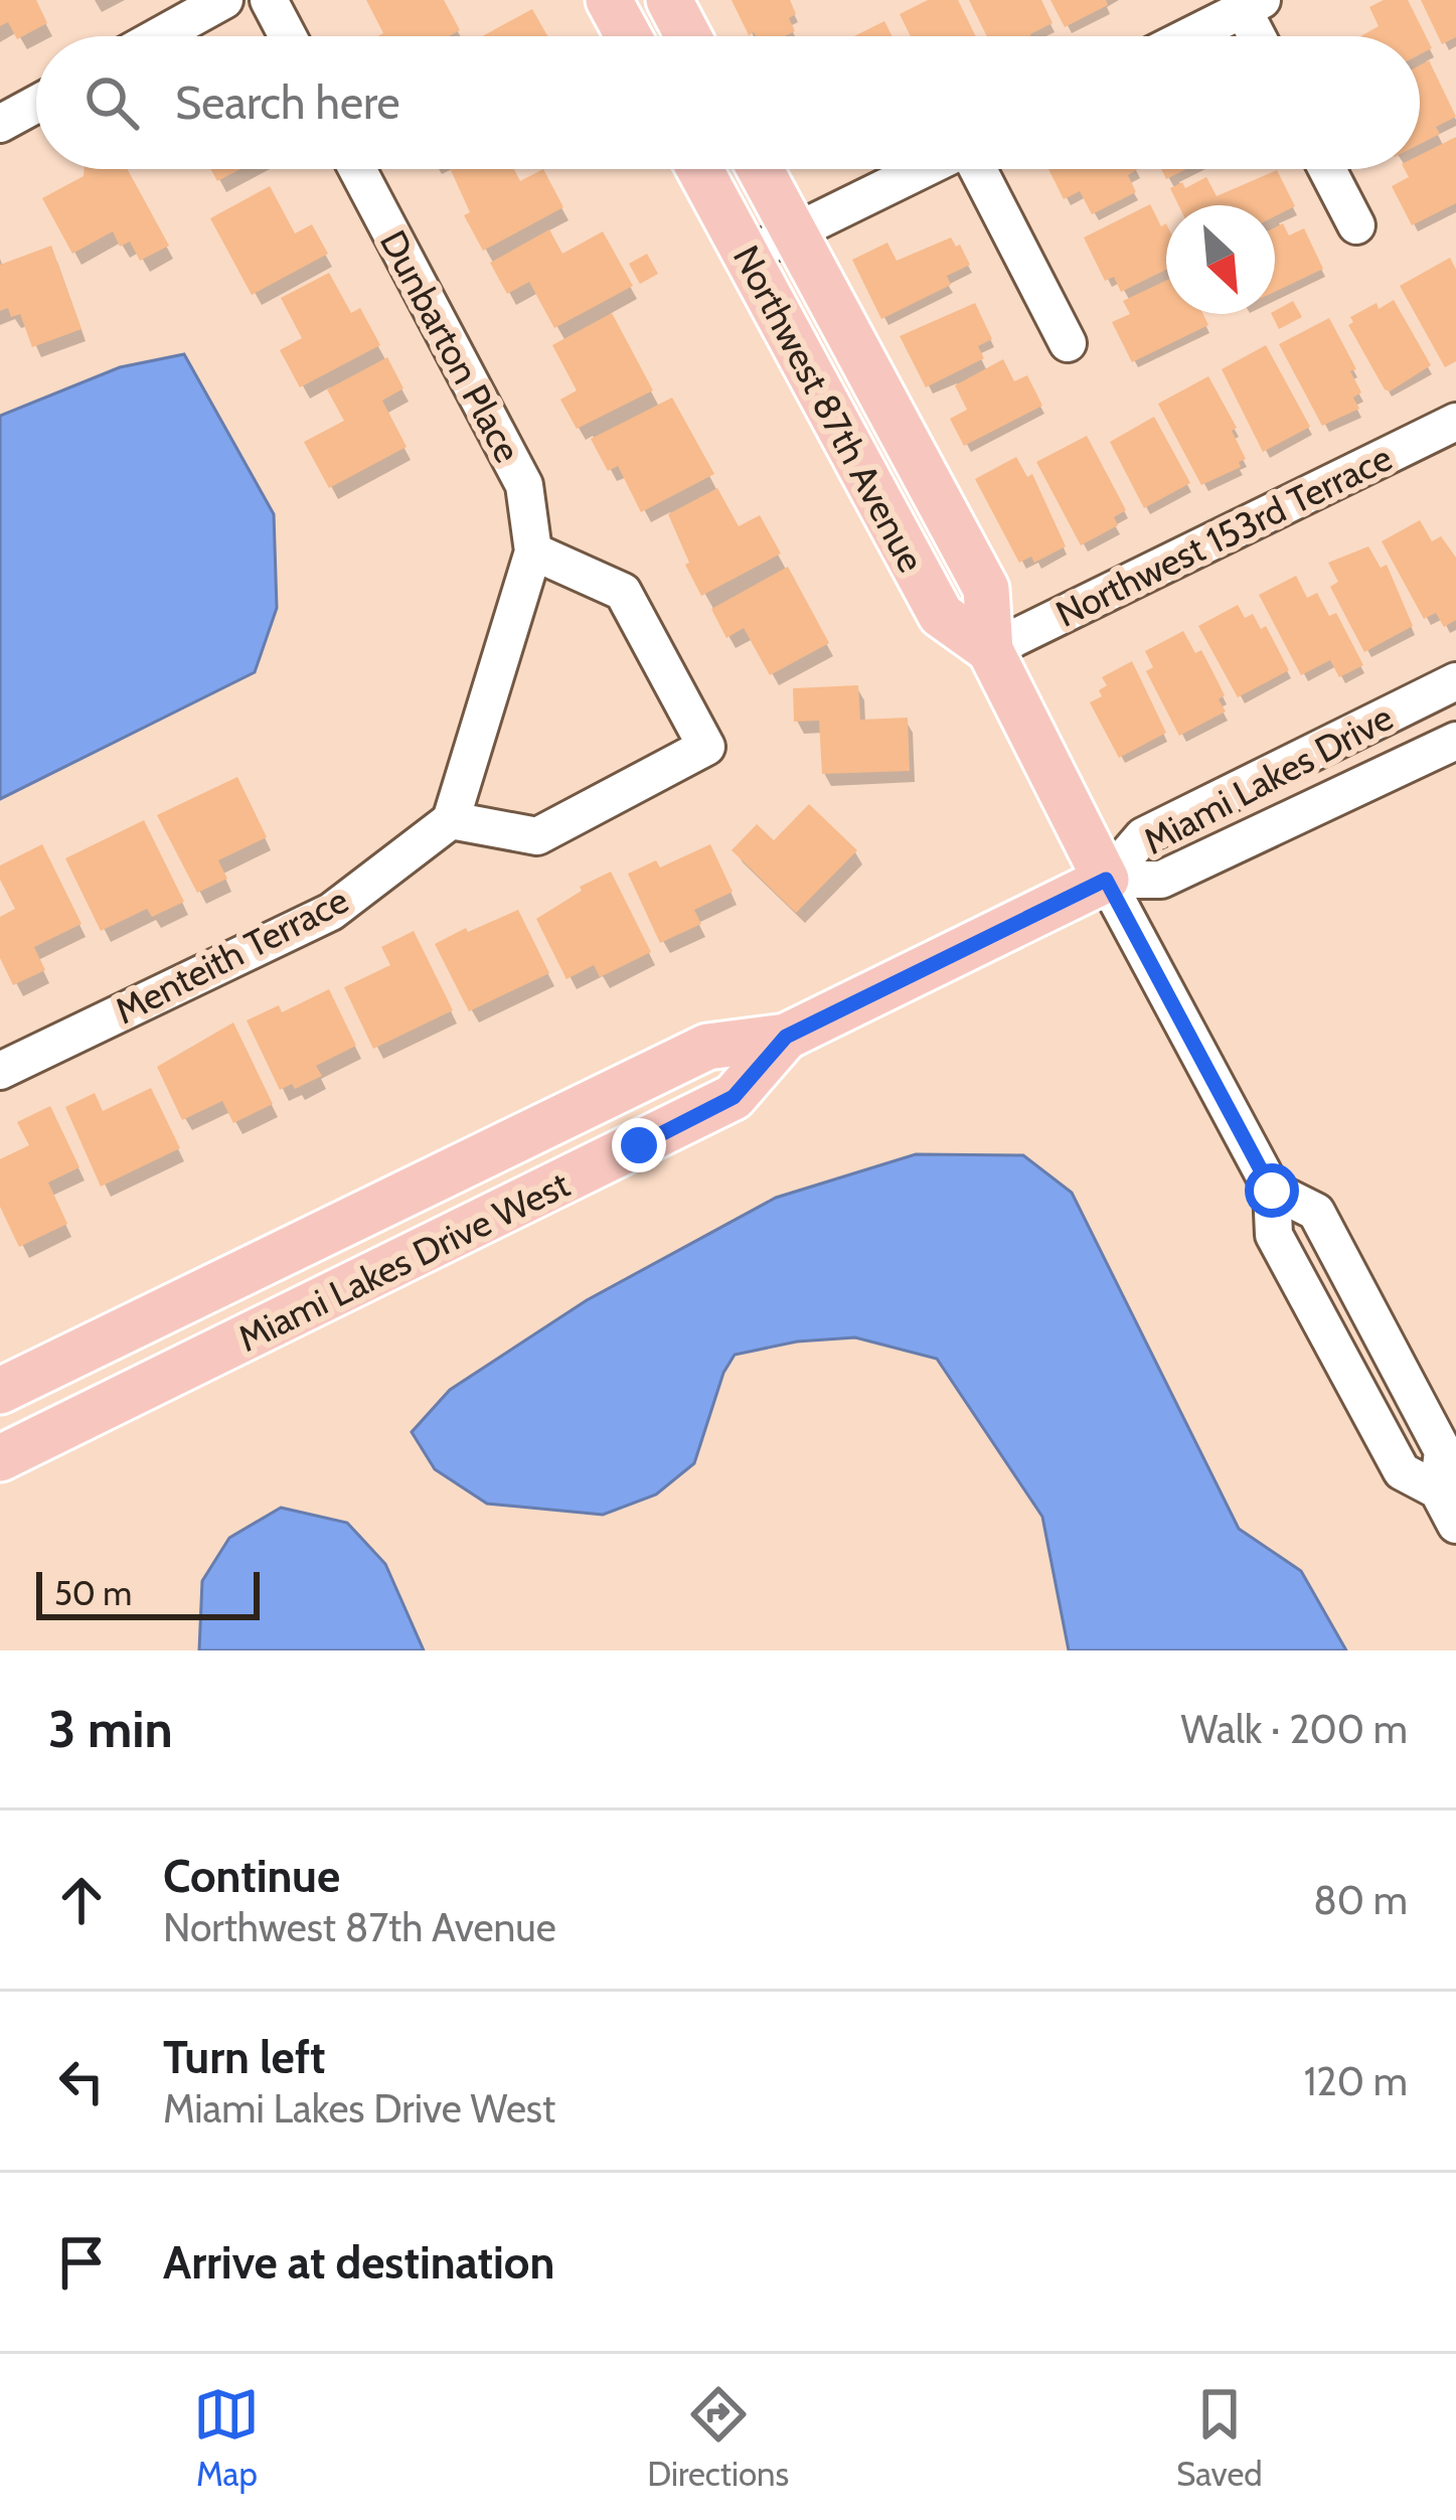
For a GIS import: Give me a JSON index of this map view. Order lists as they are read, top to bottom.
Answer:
{
  "streets": {
    "main road": ["Northwest 87th Avenue", "Miami Lakes Drive West"],
    "street": [
      "Dunbarton Place",
      "Northwest 153rd Terrace",
      "Miami Lakes Drive",
      "Menteith Terrace"
    ]
  },
  "crossings": [
    ["Dunbarton Place", "Menteith Terrace"],
    ["Northwest 87th Avenue", "Northwest 153rd Terrace"],
    ["Northwest 87th Avenue", "Miami Lakes Drive"],
    ["Northwest 87th Avenue", "Miami Lakes Drive West"],
    ["Miami Lakes Drive", "Miami Lakes Drive West"]
  ],
  "scale_bar": "50 m",
  "north": "bottom right",
  "page": {
    "search": "Search here",
    "scale": "50 m",
    "heading": ["3 min", "Walk · 200 m"],
    "list": [
      ["Continue", "Northwest 87th Avenue", "80 m"],
      ["Turn left", "Miami Lakes Drive West", "120 m"],
      "Arrive at destination"
    ],
    "nav": ["Map", "Directions", "Saved"]
  }
}
